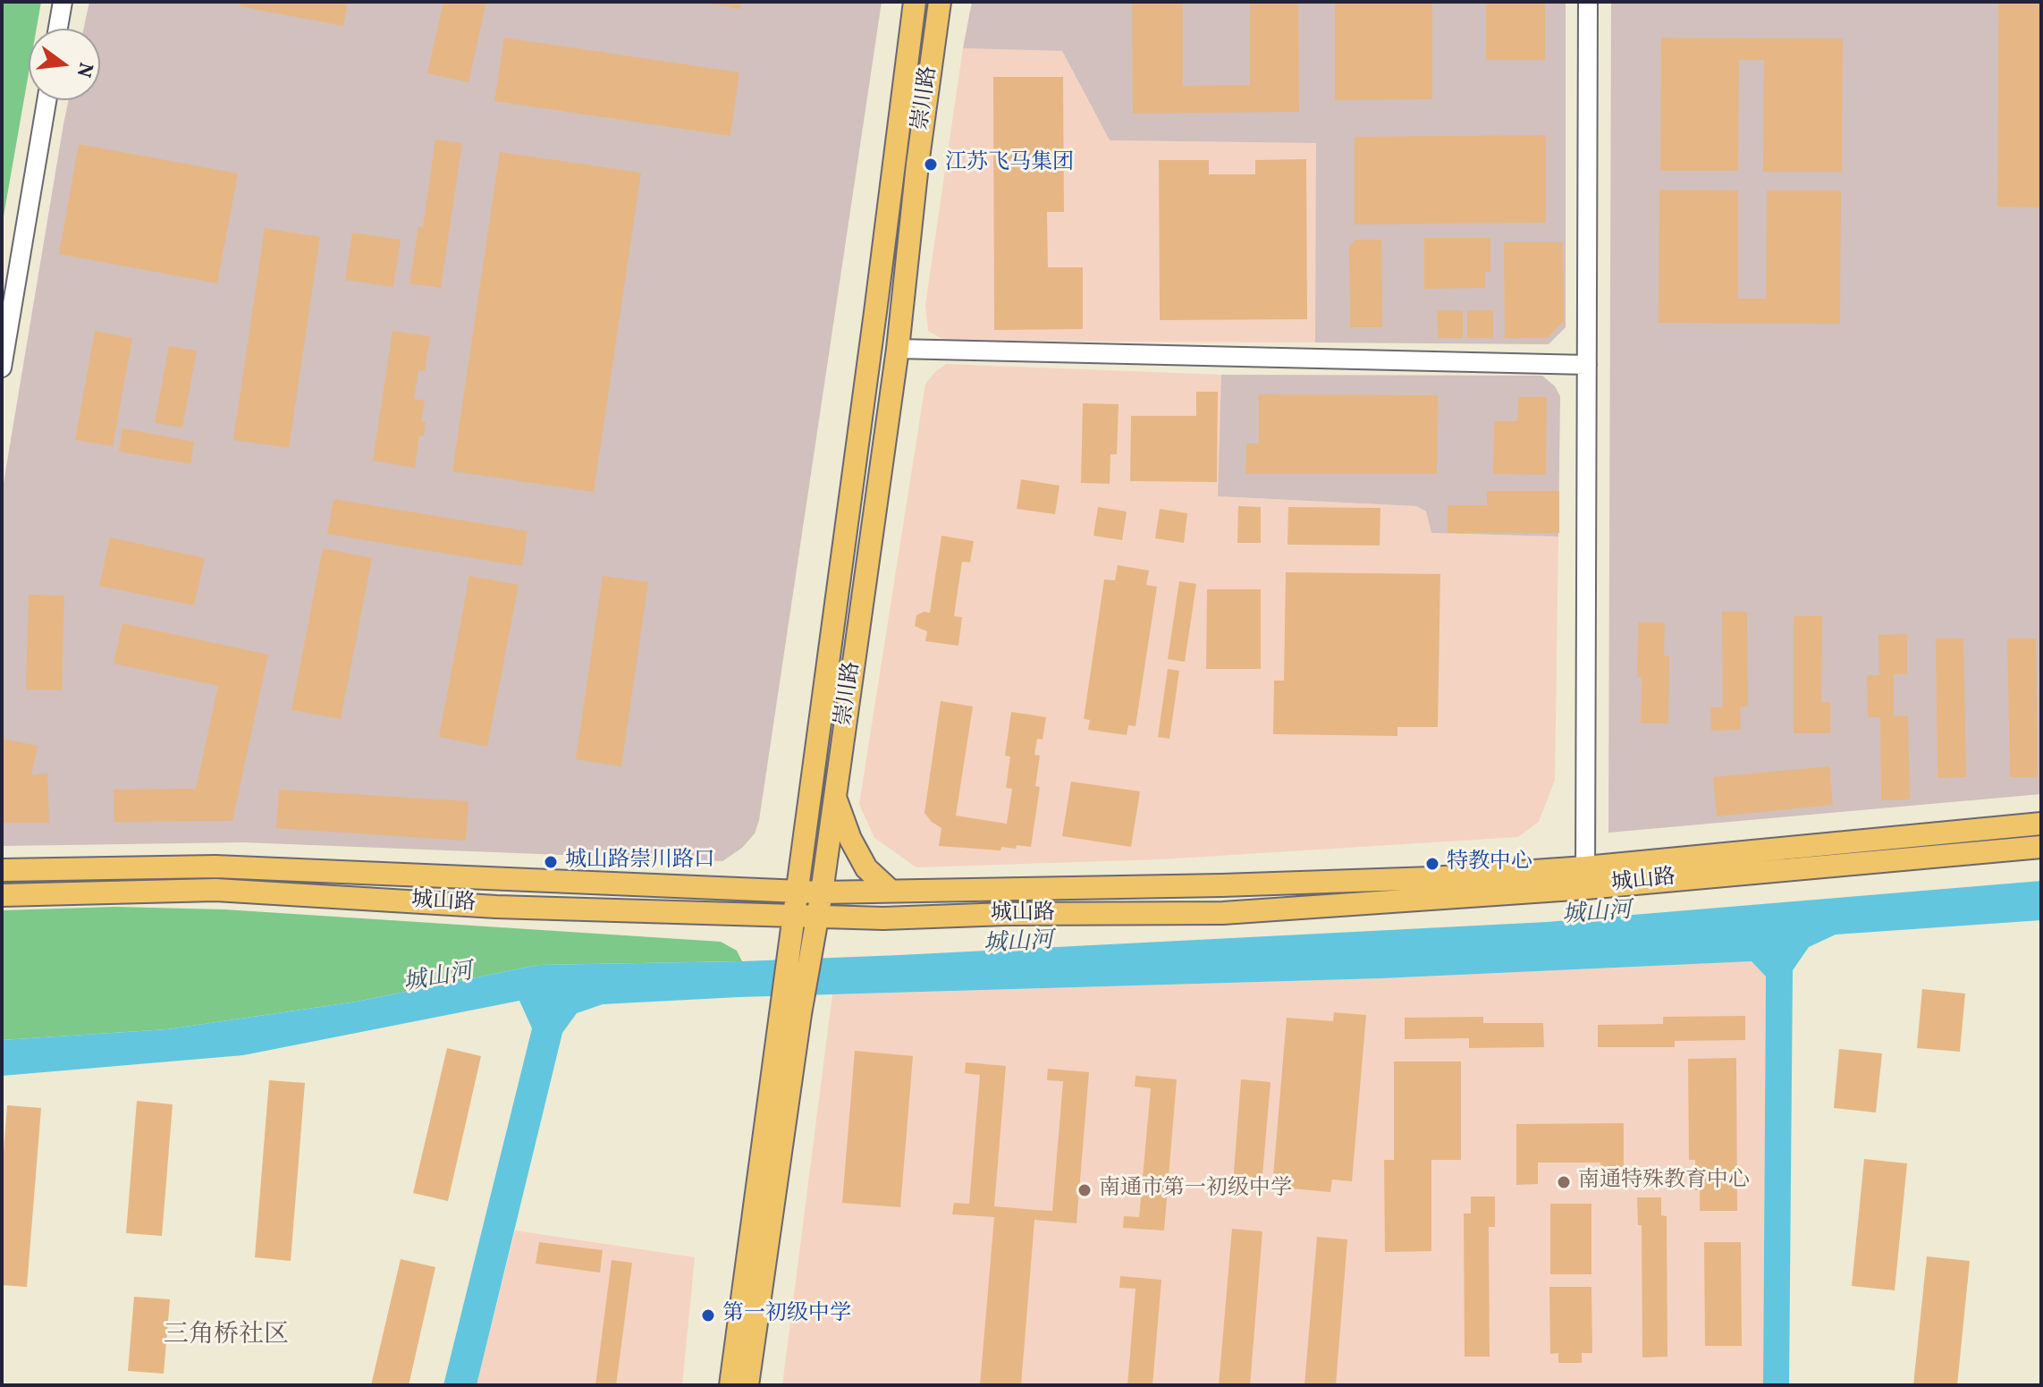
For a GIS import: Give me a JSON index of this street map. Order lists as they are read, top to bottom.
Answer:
{
  "streets": {
    "main road": ["崇川路", "城山路"]
  },
  "crossings": [
    ["崇川路", "城山路"]
  ],
  "districts": ["三角桥社区"],
  "water": ["城山河"],
  "places": [
    "江苏飞马集团",
    "城山路崇川路口",
    "特教中心",
    "南通特殊教育中心",
    "南通市第一初级中学",
    "第一初级中学"
  ],
  "north": "right"
}
